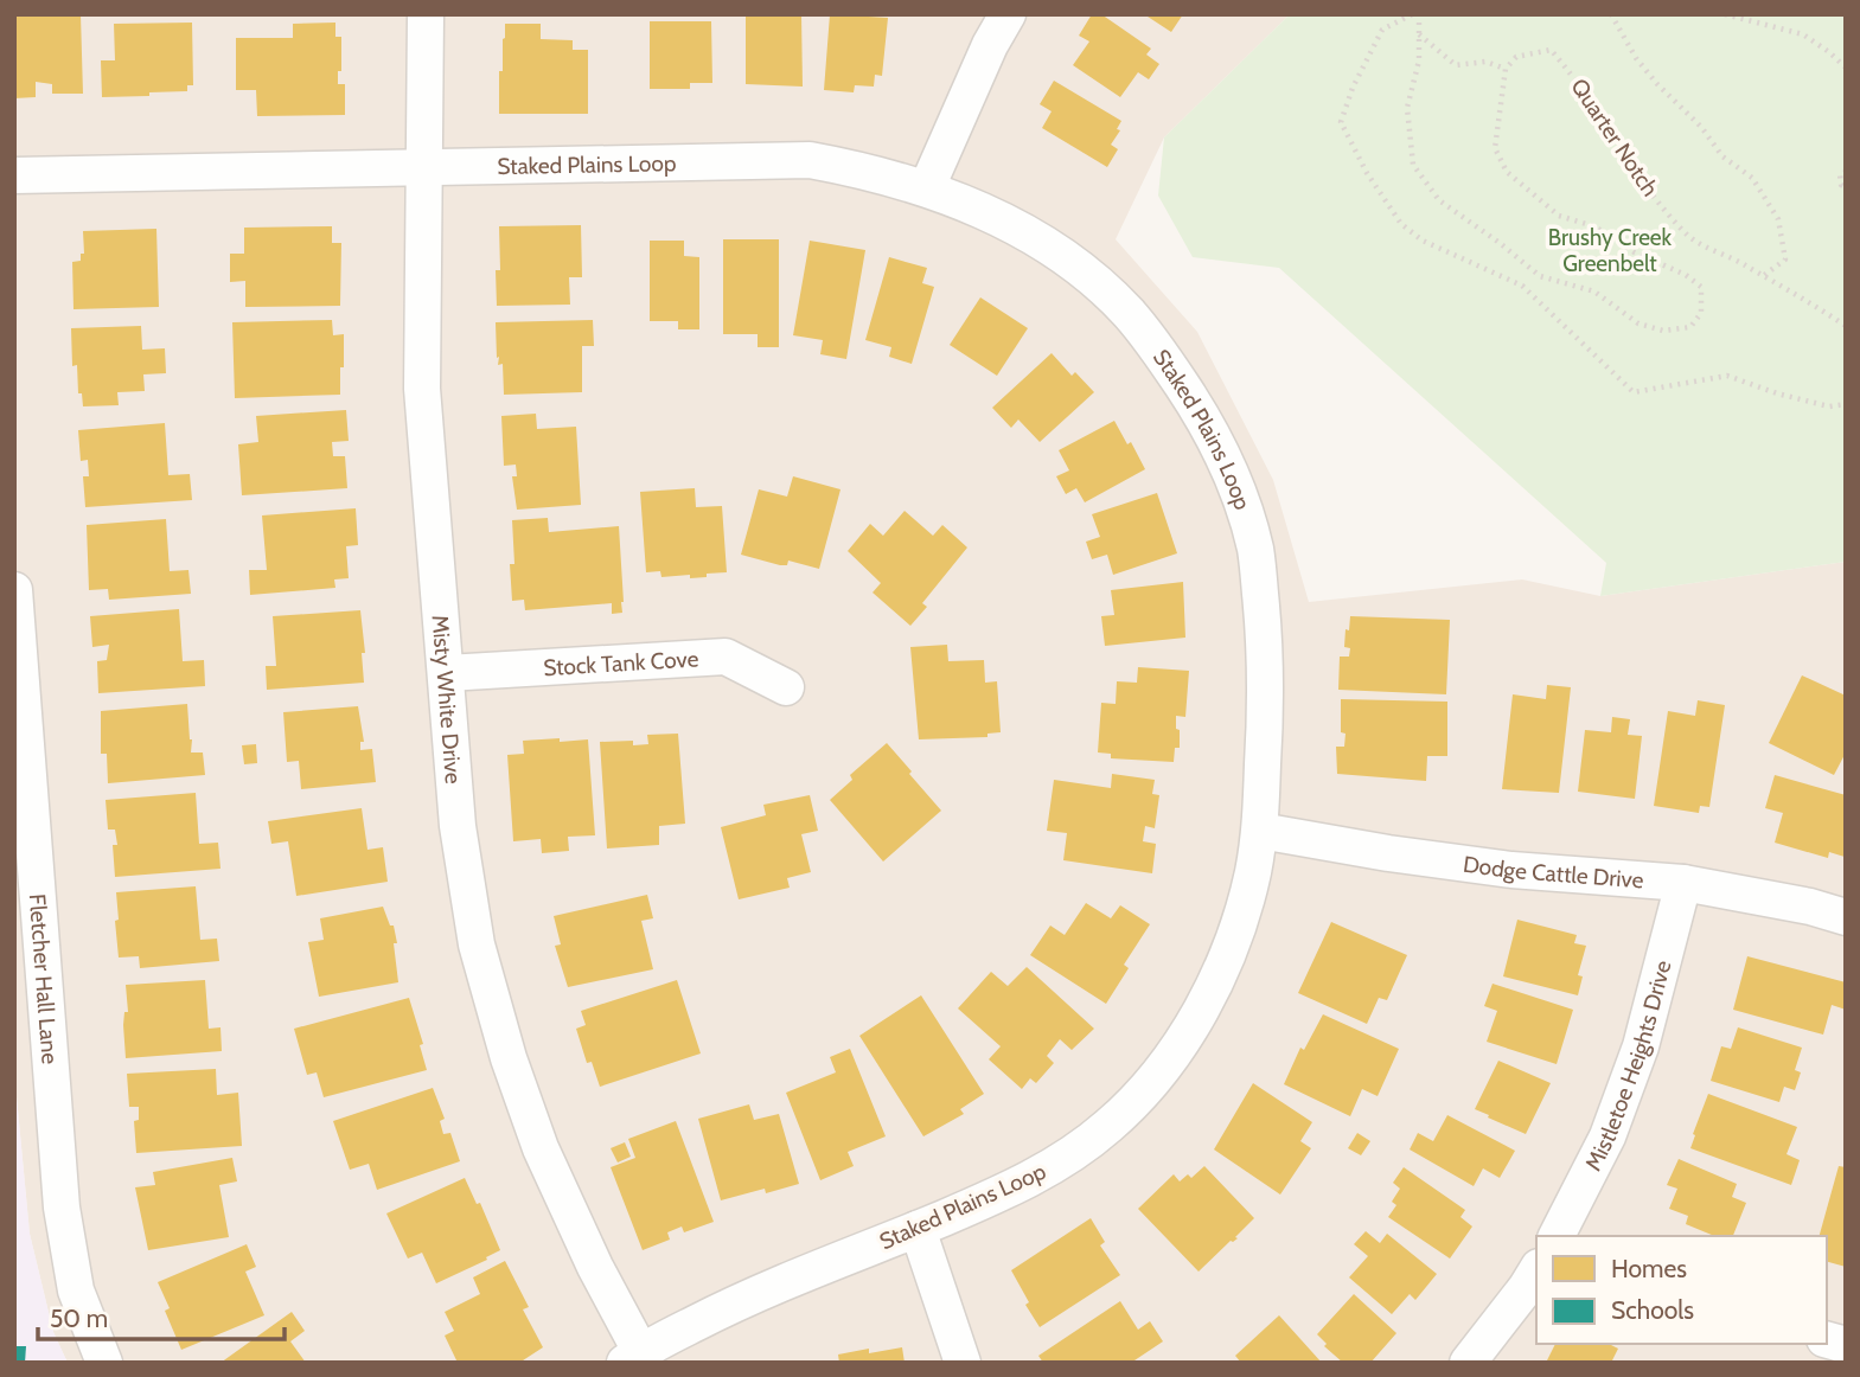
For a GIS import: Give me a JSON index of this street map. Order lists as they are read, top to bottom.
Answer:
{
  "streets": {
    "street": [
      "Staked Plains Loop",
      "Stock Tank Cove",
      "Misty White Drive",
      "Dodge Cattle Drive",
      "Fletcher Hall Lane",
      "Mistletoe Heights Drive"
    ],
    "path": ["Quarter Notch"]
  },
  "crossings": [
    ["Staked Plains Loop", "Misty White Drive"],
    ["Staked Plains Loop", "Dodge Cattle Drive"],
    ["Stock Tank Cove", "Misty White Drive"],
    ["Dodge Cattle Drive", "Mistletoe Heights Drive"]
  ],
  "parks": ["Brushy Creek Greenbelt"],
  "legend": ["Homes", "Schools"],
  "scale_bar": "50 m"
}
